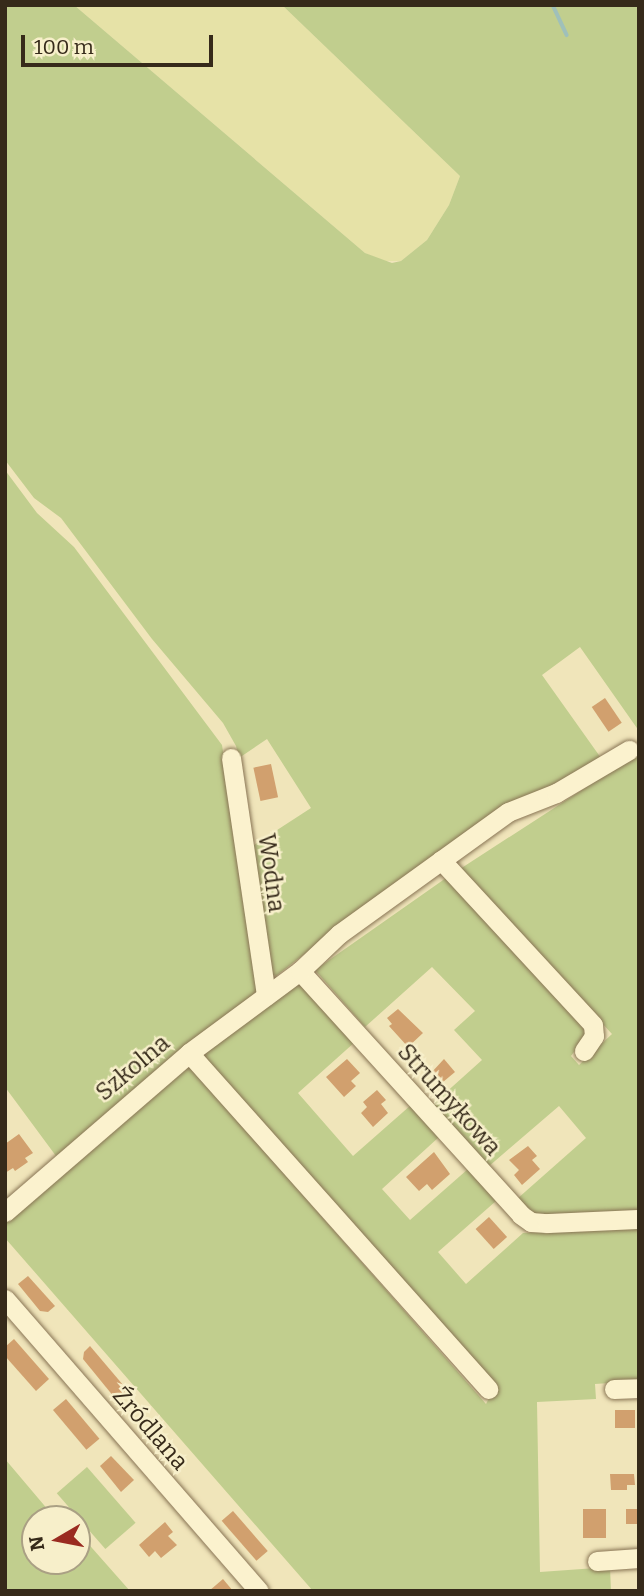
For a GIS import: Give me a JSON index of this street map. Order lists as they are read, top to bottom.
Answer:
{
  "streets": {
    "street": [
      "Wodna",
      "Szkolna",
      "Strumykowa",
      "Źródlana"
    ]
  },
  "crossings": [
    ["Wodna", "Szkolna"],
    ["Szkolna", "Strumykowa"]
  ],
  "scale_bar": "100 m",
  "north": "left"
}
